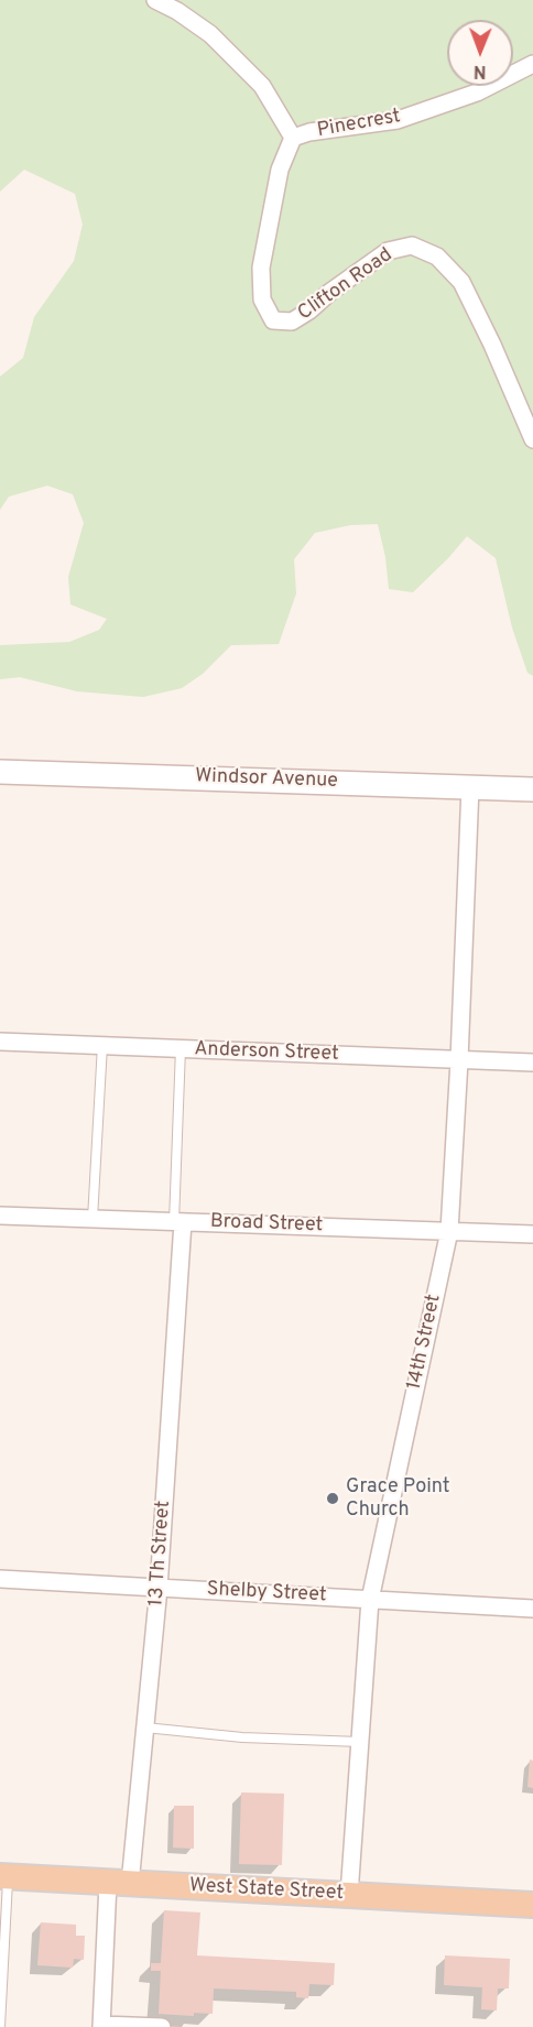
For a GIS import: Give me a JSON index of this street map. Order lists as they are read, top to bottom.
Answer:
{
  "streets": {
    "main road": ["West State Street"],
    "street": [
      "Pinecrest",
      "Clifton Road",
      "Windsor Avenue",
      "Anderson Street",
      "Broad Street",
      "14th Street",
      "13 Th Street",
      "Shelby Street"
    ]
  },
  "crossings": [
    ["Pinecrest", "Clifton Road"],
    ["Windsor Avenue", "14th Street"],
    ["Anderson Street", "14th Street"],
    ["Broad Street", "14th Street"],
    ["Broad Street", "13 Th Street"],
    ["14th Street", "Shelby Street"],
    ["14th Street", "West State Street"],
    ["13 Th Street", "Shelby Street"],
    ["13 Th Street", "West State Street"]
  ],
  "places": ["Grace Point Church"],
  "north": "bottom"
}
